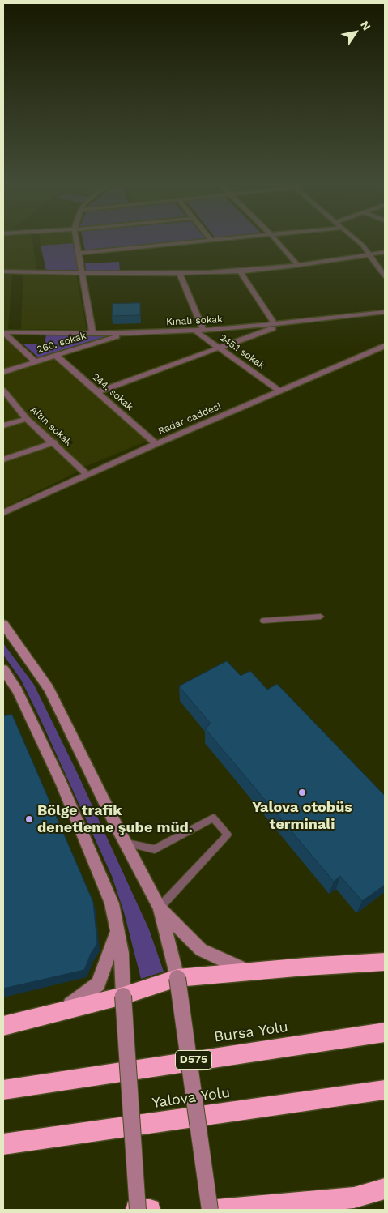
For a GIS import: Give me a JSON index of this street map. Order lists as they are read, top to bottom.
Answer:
{
  "streets": {
    "highway": ["Bursa Yolu", "D575", "Yalova Yolu"],
    "street": [
      "Kınalı sokak",
      "260. sokak",
      "245.1 sokak",
      "244. sokak",
      "Radar caddesi",
      "Altın sokak"
    ]
  },
  "crossings": [
    ["Kınalı sokak", "260. sokak"],
    ["Kınalı sokak", "245.1 sokak"],
    ["260. sokak", "244. sokak"],
    ["245.1 sokak", "Radar caddesi"],
    ["244. sokak", "Radar caddesi"],
    ["Radar caddesi", "Altın sokak"]
  ],
  "places": ["Yalova otobüs terminali", "Bölge trafik denetleme şube müd."],
  "north": "top right"
}
